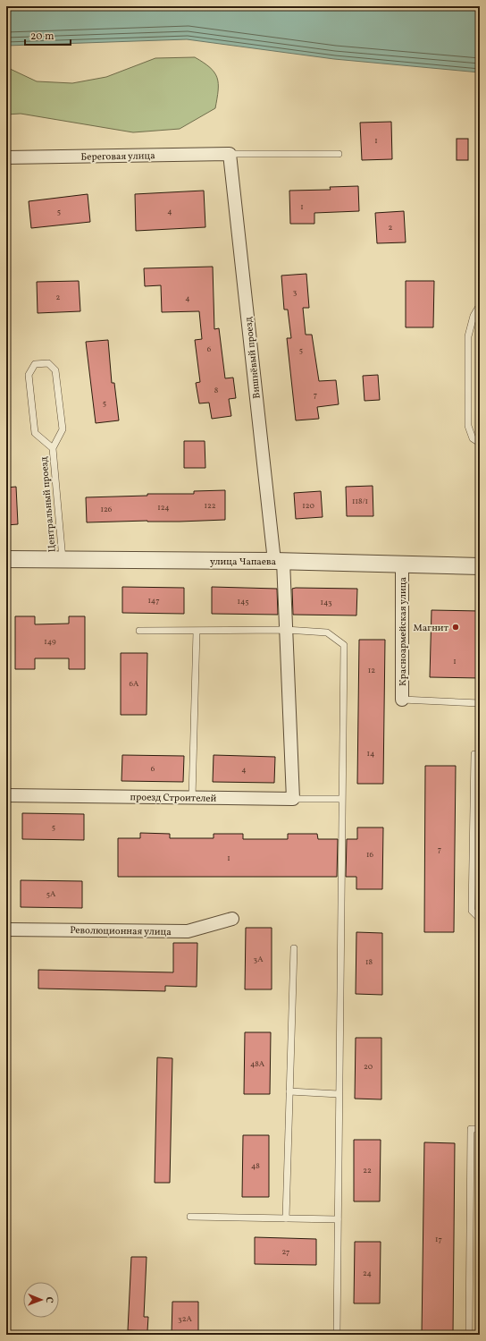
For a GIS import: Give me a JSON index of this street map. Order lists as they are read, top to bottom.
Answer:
{
  "streets": {
    "street": [
      "Береговая улица",
      "Вишнёвый проезд",
      "улица Чапаева",
      "Красноармейская улица",
      "проезд Строителей",
      "Революционная улица"
    ],
    "lane": ["Центральный проезд"]
  },
  "crossings": [
    ["Береговая улица", "Вишнёвый проезд"],
    ["Вишнёвый проезд", "улица Чапаева"],
    ["Вишнёвый проезд", "проезд Строителей"],
    ["Центральный проезд", "улица Чапаева"],
    ["улица Чапаева", "Красноармейская улица"]
  ],
  "places": ["Магнит"],
  "house_numbers": [
    "1",
    "1",
    "5",
    "4",
    "2",
    "3",
    "2",
    "4",
    "6",
    "5",
    "8",
    "7",
    "5",
    "118/1",
    "122",
    "120",
    "124",
    "126",
    "147",
    "145",
    "143",
    "149",
    "1",
    "12",
    "6А",
    "14",
    "6",
    "4",
    "5",
    "7",
    "16",
    "1",
    "5А",
    "3А",
    "18",
    "48А",
    "20",
    "48",
    "22",
    "17",
    "27",
    "24",
    "32А"
  ],
  "scale_bar": "20 m",
  "north": "right"
}
